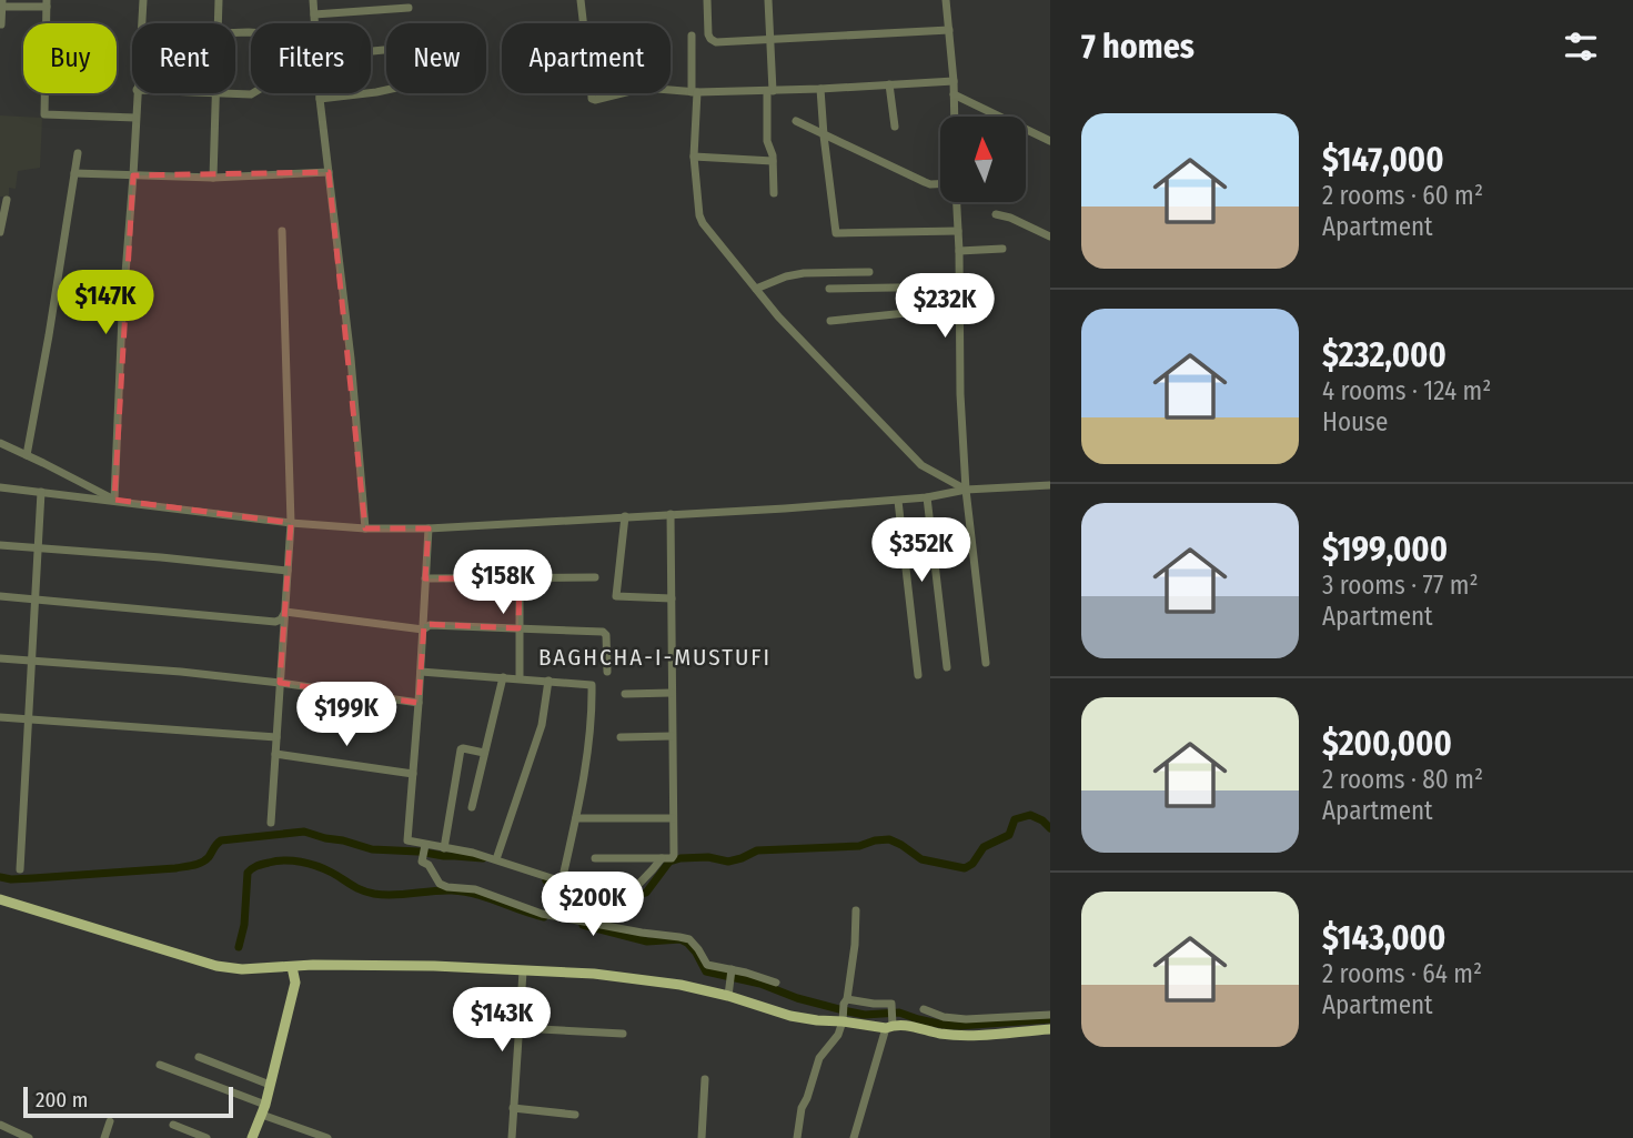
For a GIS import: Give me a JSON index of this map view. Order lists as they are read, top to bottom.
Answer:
{
  "districts": ["BAGHCHA-I-MUSTUFI"],
  "scale_bar": "200 m",
  "north": "top",
  "page": {
    "heading": "7 homes",
    "chip": [
      "Buy",
      "Rent",
      "Filters",
      "New",
      "Apartment"
    ],
    "list": [
      {
        "name": "$147,000",
        "note": "2 rooms · 60 m² · Apartment"
      },
      {
        "name": "$232,000",
        "note": "4 rooms · 124 m² · House"
      },
      {
        "name": "$199,000",
        "note": "3 rooms · 77 m² · Apartment"
      },
      {
        "name": "$200,000",
        "note": "2 rooms · 80 m² · Apartment"
      },
      {
        "name": "$143,000",
        "note": "2 rooms · 64 m² · Apartment"
      }
    ],
    "price": [
      "$147K",
      "$232K",
      "$352K",
      "$158K",
      "$199K",
      "$200K",
      "$143K"
    ],
    "scale": "200 m"
  }
}
